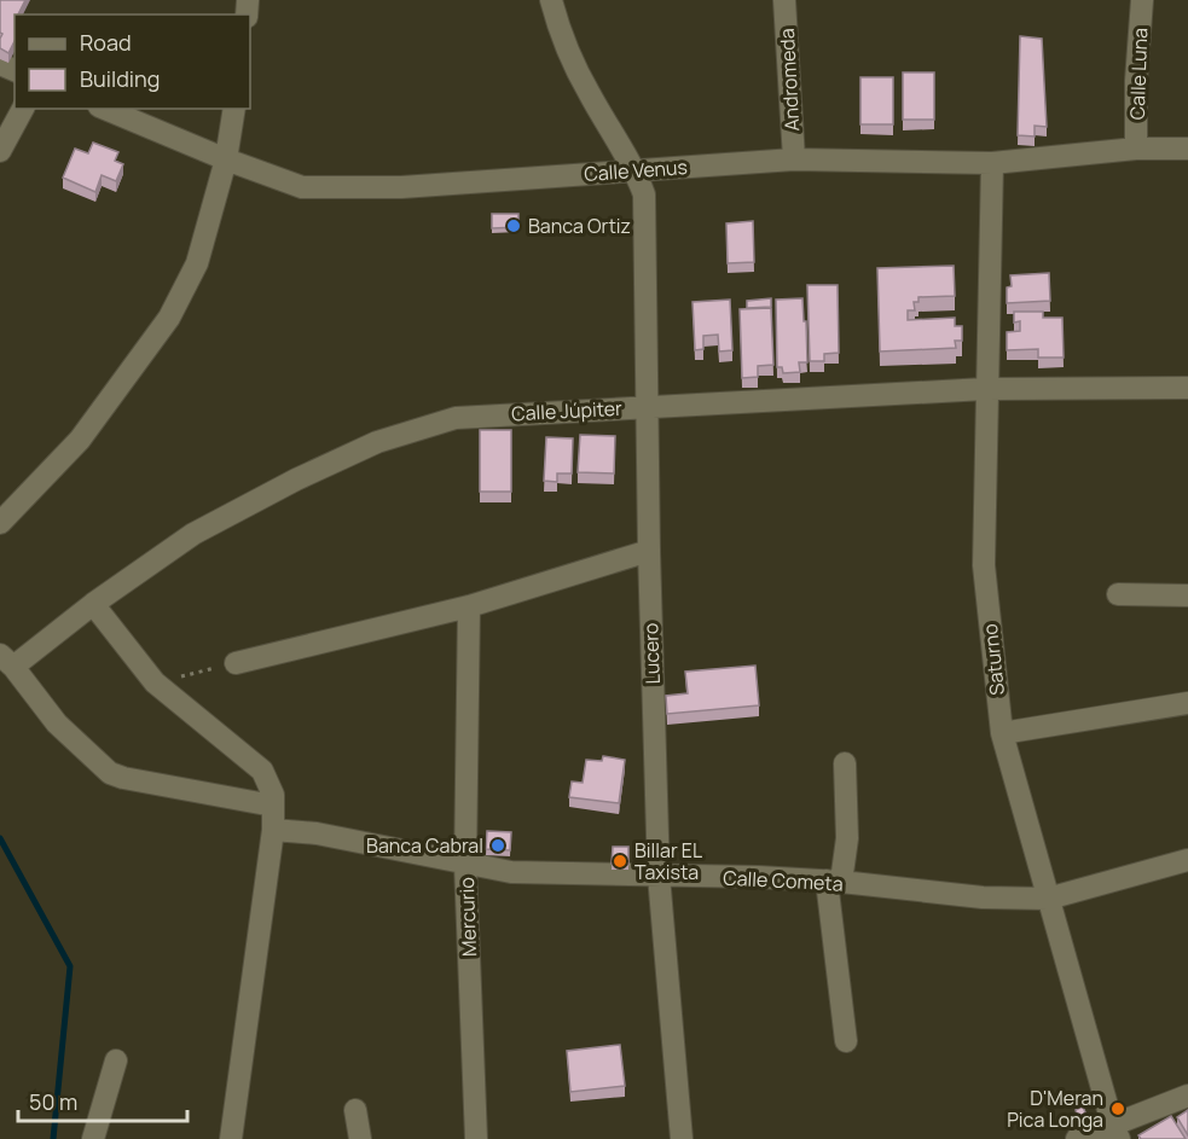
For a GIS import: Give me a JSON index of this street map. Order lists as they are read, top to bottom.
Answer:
{
  "streets": {
    "street": [
      "Calle Luna",
      "Andromeda",
      "Calle Venus",
      "Calle Júpiter",
      "Lucero",
      "Saturno",
      "Calle Cometa",
      "Mercurio"
    ]
  },
  "crossings": [
    ["Calle Luna", "Calle Venus"],
    ["Andromeda", "Calle Venus"],
    ["Calle Venus", "Lucero"],
    ["Calle Venus", "Saturno"],
    ["Calle Júpiter", "Lucero"],
    ["Calle Júpiter", "Saturno"],
    ["Lucero", "Calle Cometa"],
    ["Saturno", "Calle Cometa"],
    ["Calle Cometa", "Mercurio"]
  ],
  "places": [
    "Banca Ortiz",
    "Banca Cabral",
    "Billar EL Taxista",
    "D'Meran Pica Longa"
  ],
  "legend": ["Road", "Building"],
  "scale_bar": "50 m"
}
